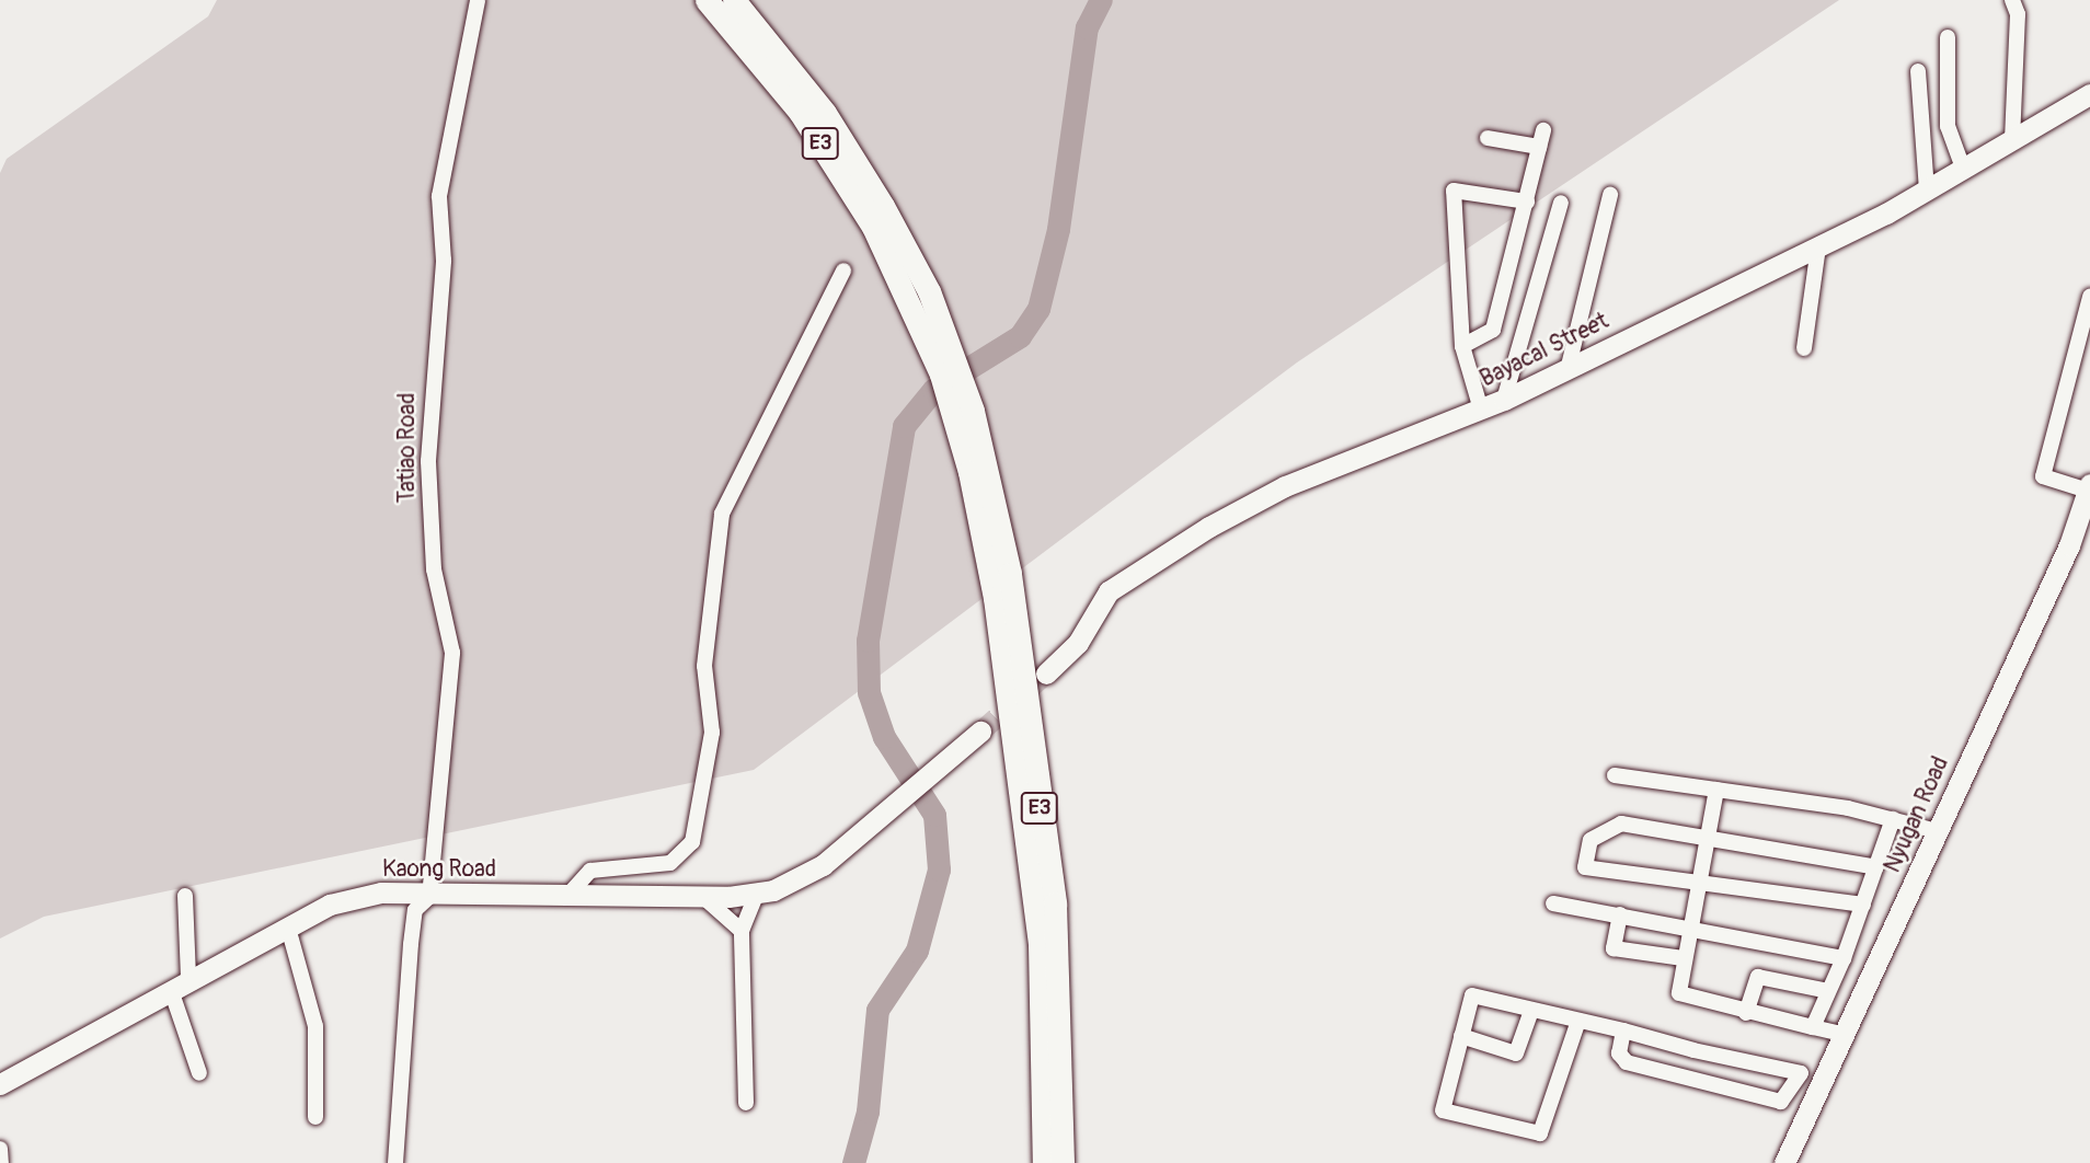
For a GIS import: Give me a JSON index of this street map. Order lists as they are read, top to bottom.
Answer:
{
  "streets": {
    "highway": ["E3"],
    "main road": ["Bayacal Street", "Nyugan Road", "Kaong Road"],
    "street": ["Tatiao Road"]
  },
  "crossings": [
    ["Tatiao Road", "Kaong Road"]
  ]
}
